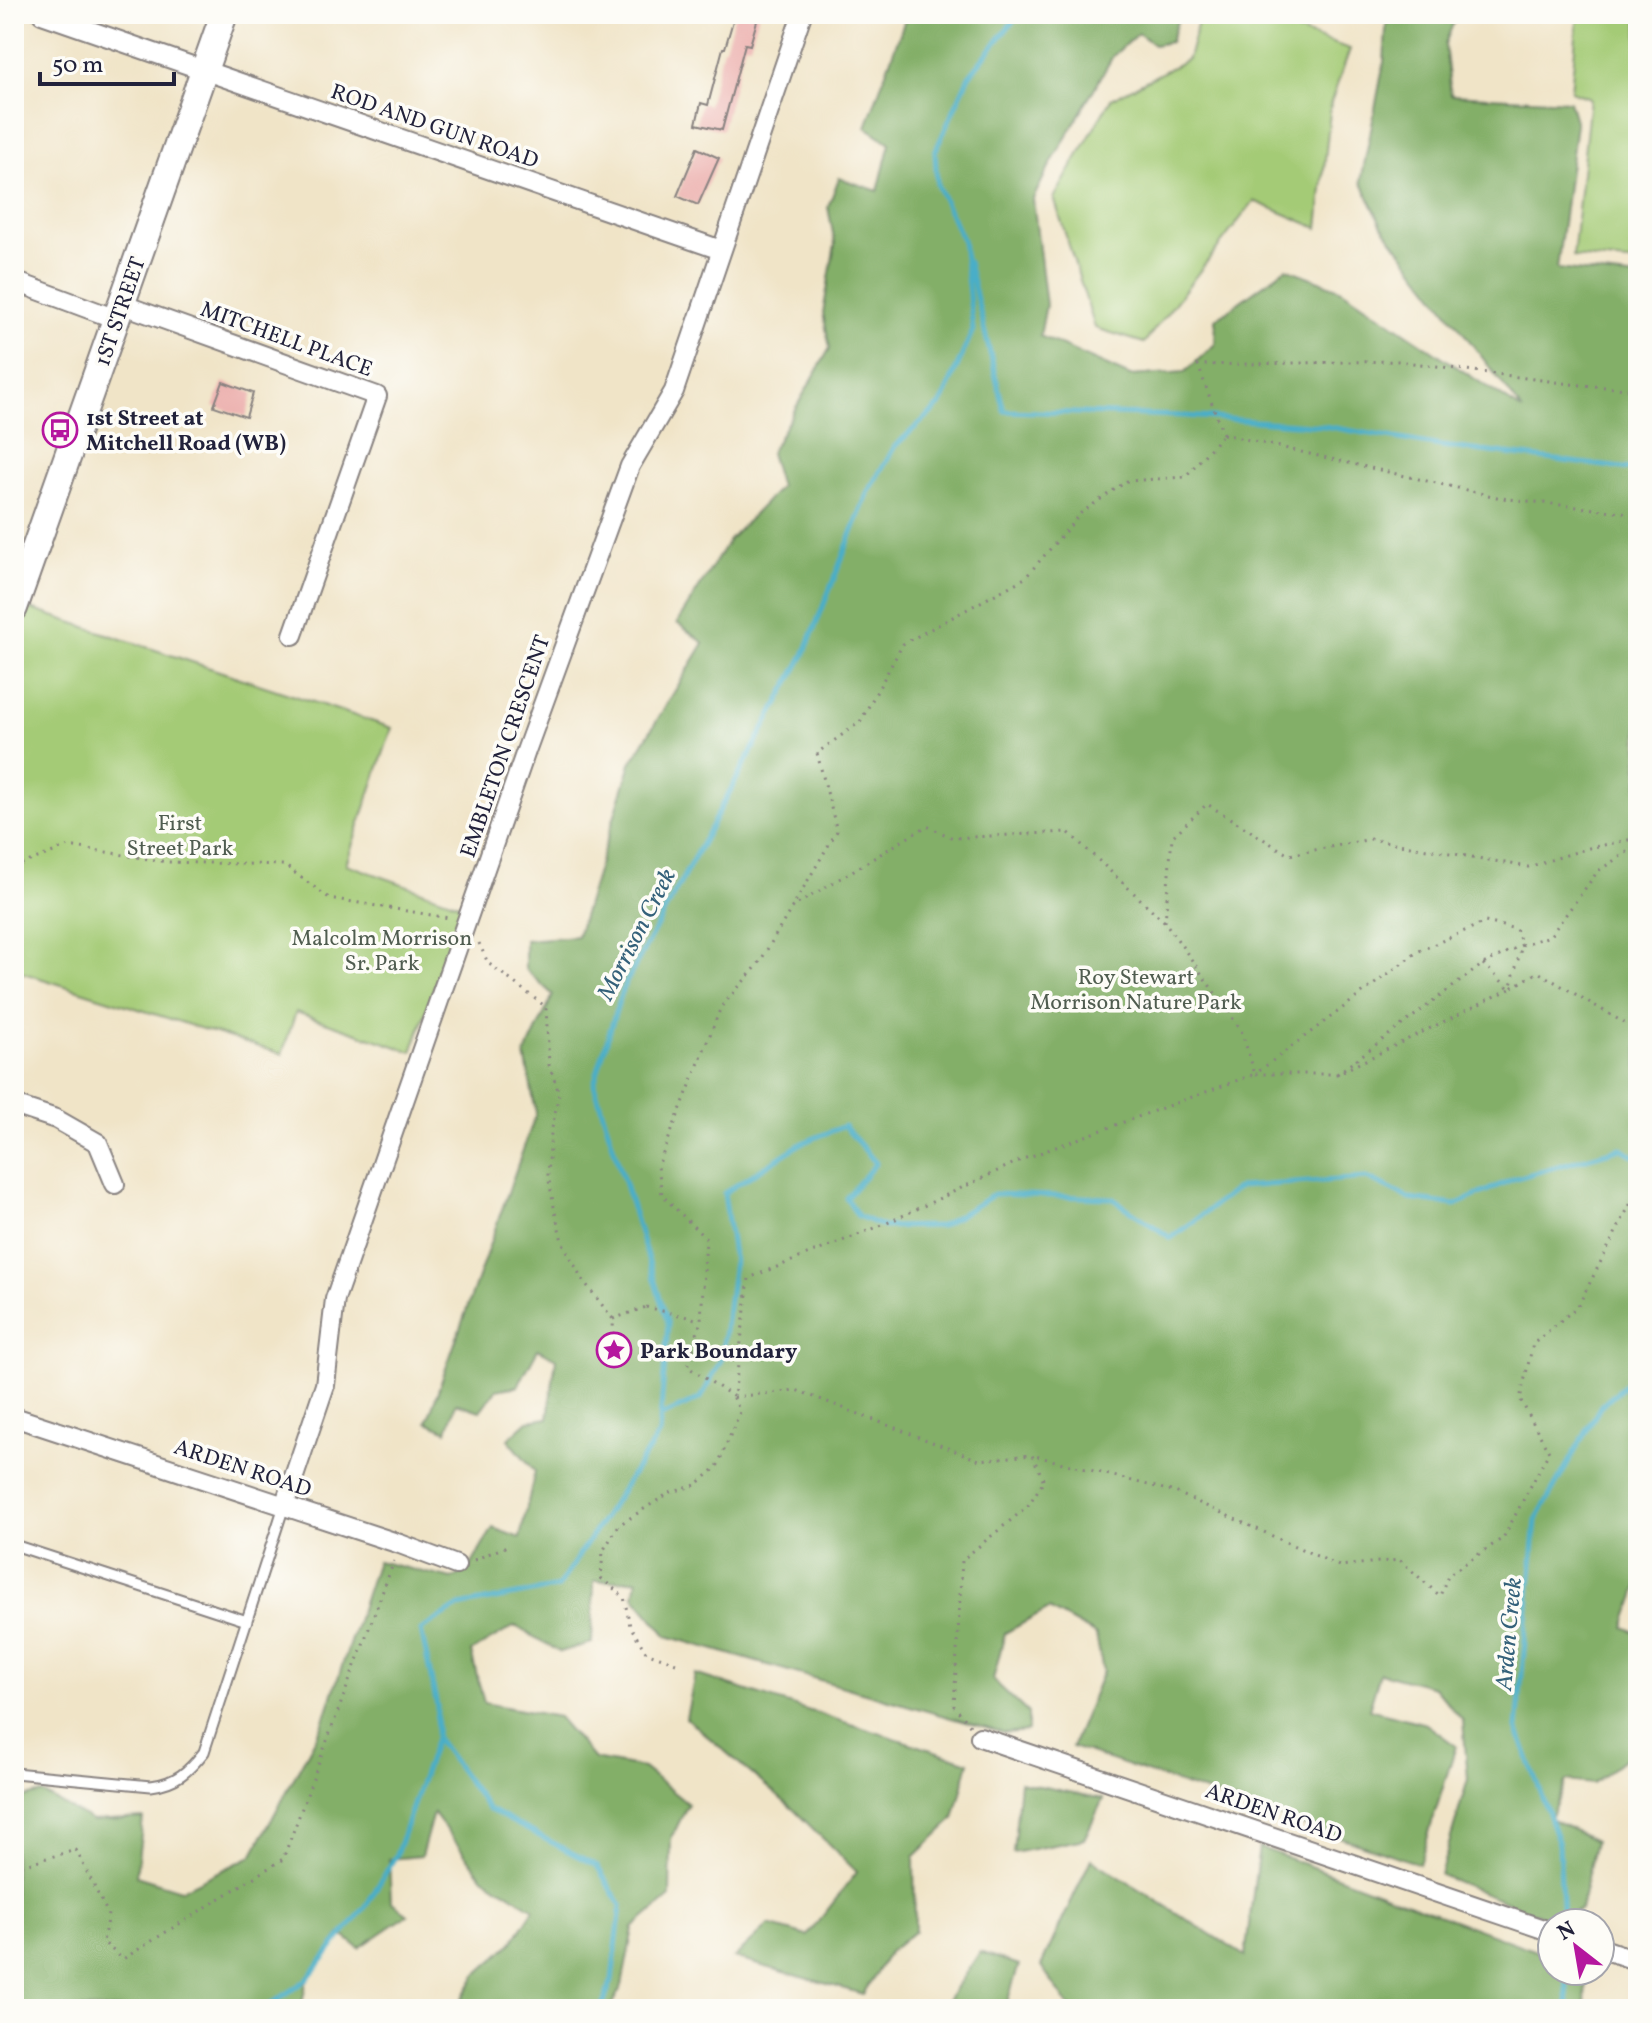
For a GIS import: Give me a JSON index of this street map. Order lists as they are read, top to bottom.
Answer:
{
  "streets": {
    "street": [
      "ROD AND GUN ROAD",
      "1ST STREET",
      "MITCHELL PLACE",
      "EMBLETON CRESCENT",
      "ARDEN ROAD"
    ]
  },
  "crossings": [
    ["ROD AND GUN ROAD", "1ST STREET"],
    ["ROD AND GUN ROAD", "EMBLETON CRESCENT"],
    ["1ST STREET", "MITCHELL PLACE"],
    ["EMBLETON CRESCENT", "ARDEN ROAD"]
  ],
  "water": ["Morrison Creek", "Arden Creek"],
  "parks": ["First Street Park", "Malcolm Morrison Sr. Park", "Roy Stewart Morrison Nature Park"],
  "places": {
    "bus stop": ["1st Street at Mitchell Road (WB)"],
    "place": ["Park Boundary"]
  },
  "scale_bar": "50 m",
  "north": "top left"
}
